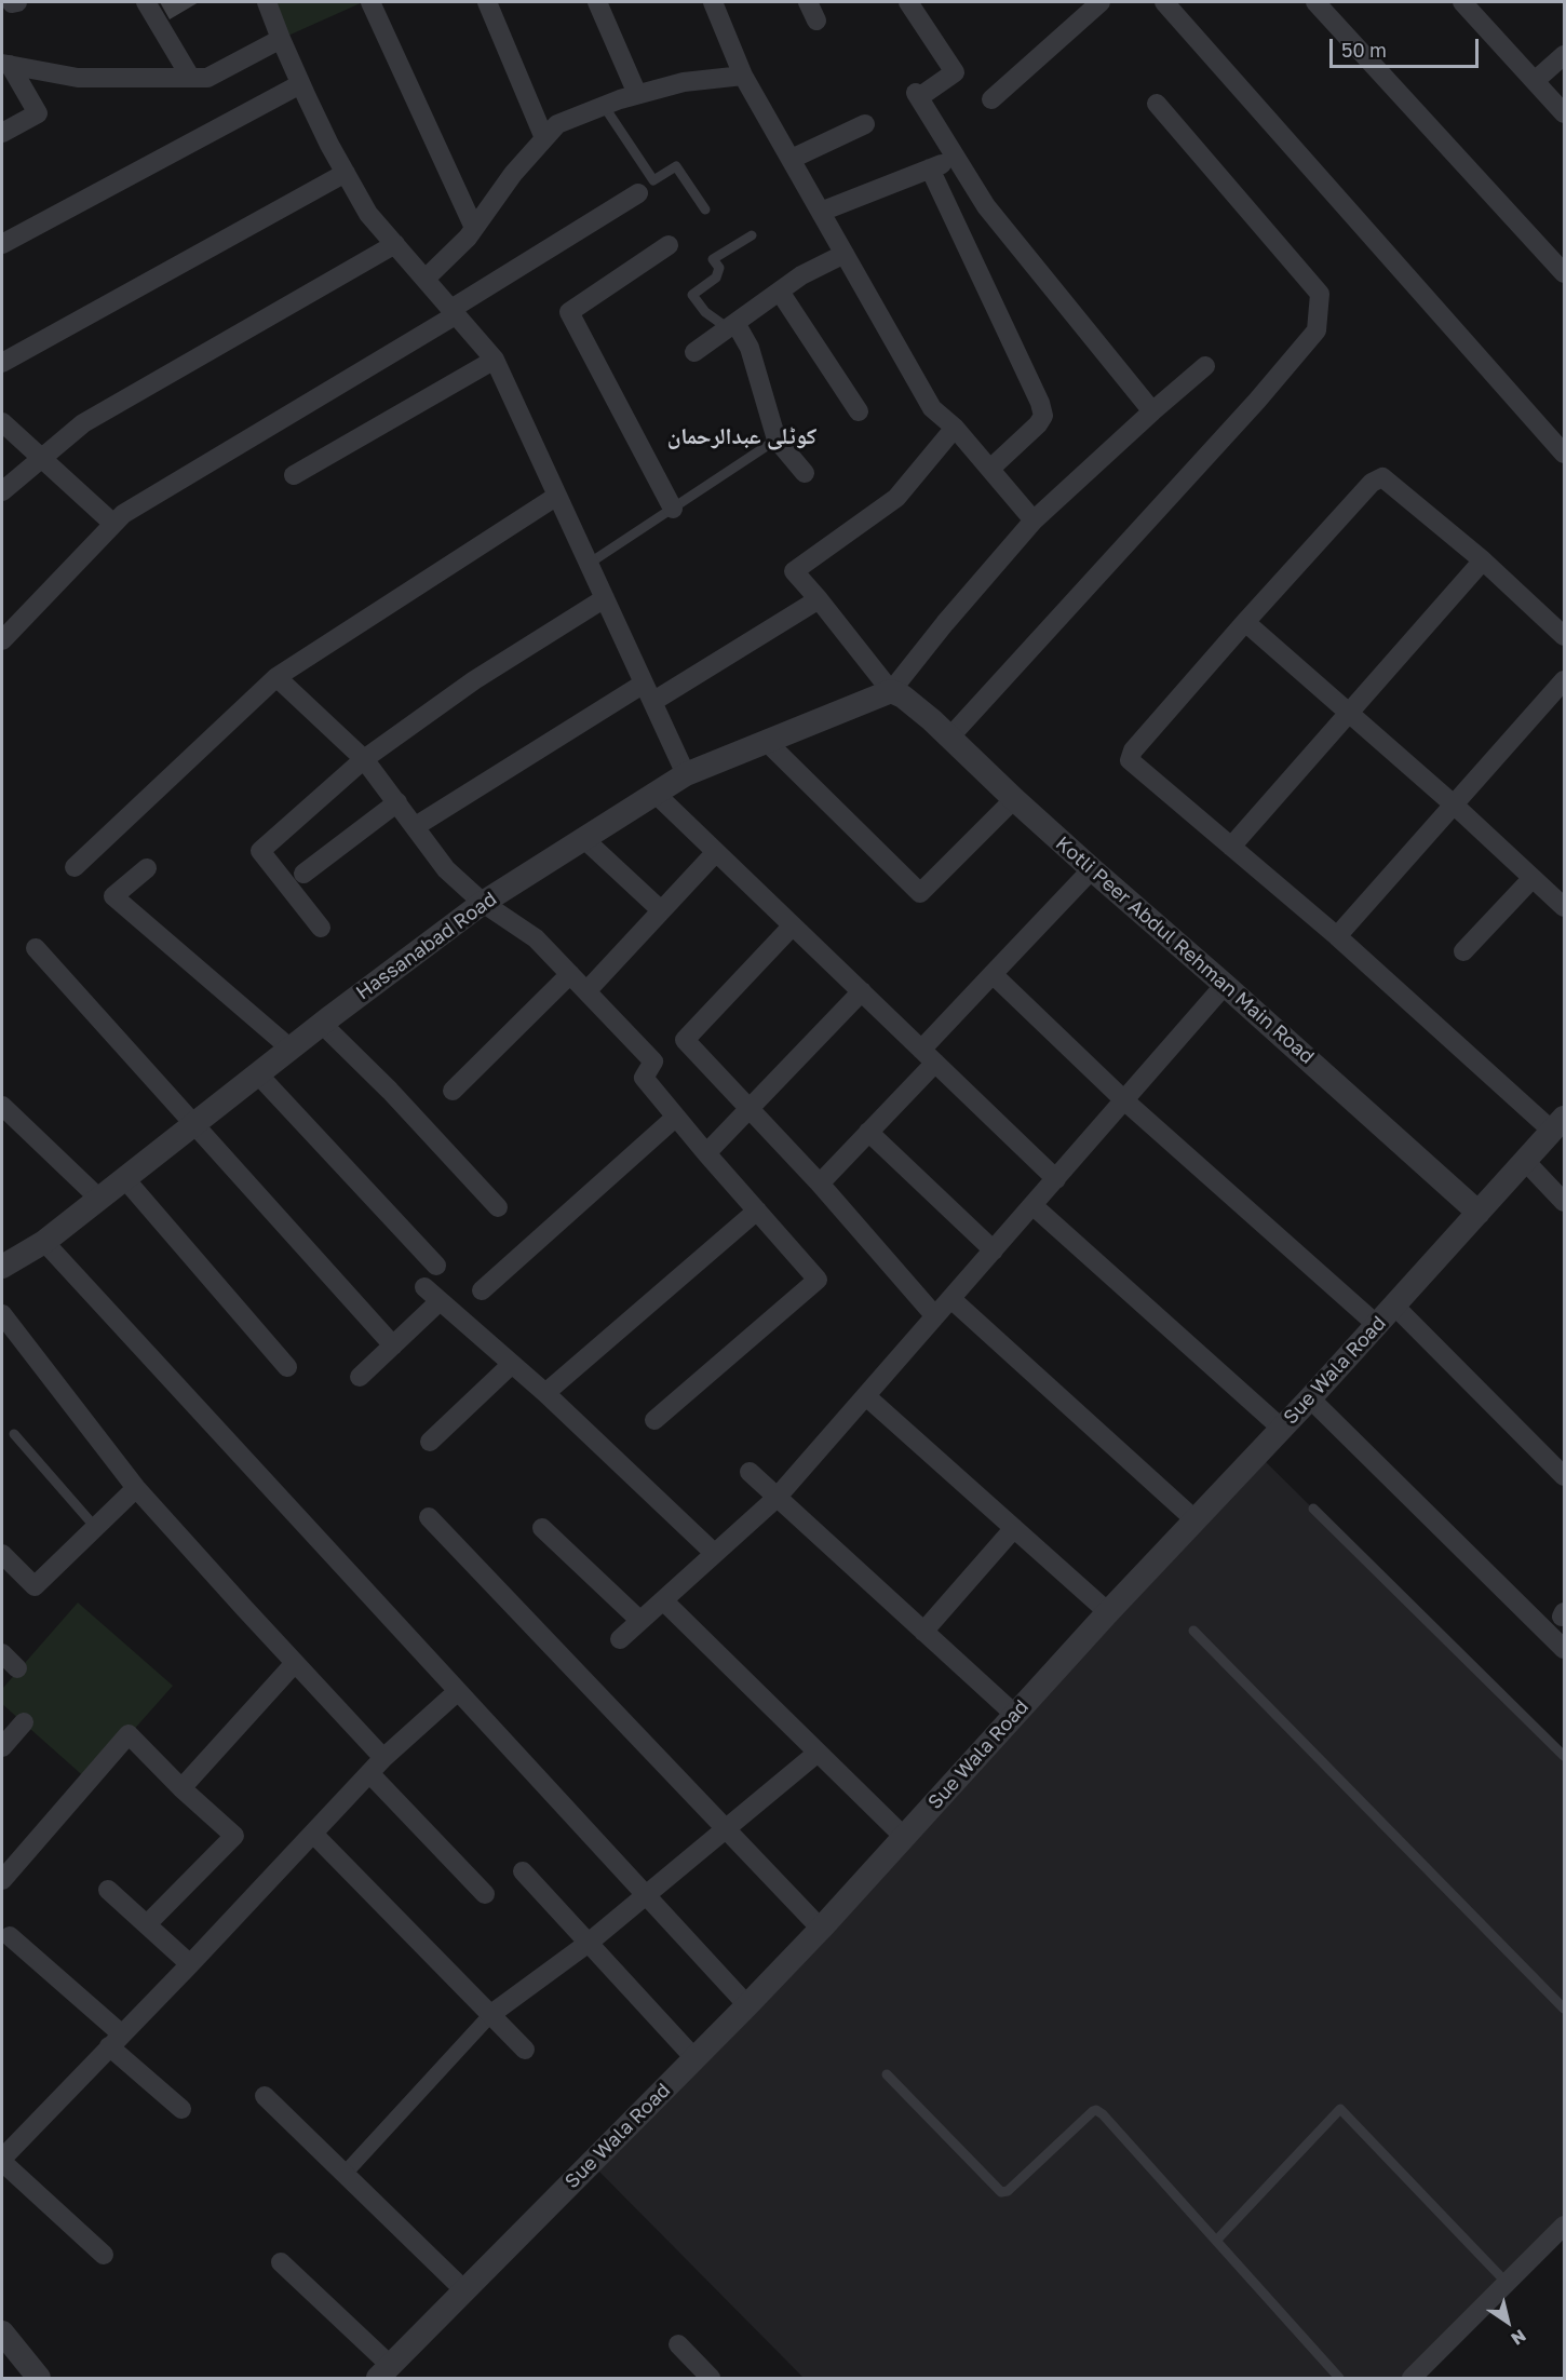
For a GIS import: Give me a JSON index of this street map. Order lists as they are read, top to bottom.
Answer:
{
  "streets": {
    "street": ["Hassanabad Road", "Kotli Peer Abdul Rehman Main Road", "Sue Wala Road"]
  },
  "crossings": [
    ["Hassanabad Road", "Kotli Peer Abdul Rehman Main Road"],
    ["Kotli Peer Abdul Rehman Main Road", "Sue Wala Road"]
  ],
  "districts": ["کوٹلی عبدالرحمان"],
  "scale_bar": "50 m",
  "north": "bottom right"
}
